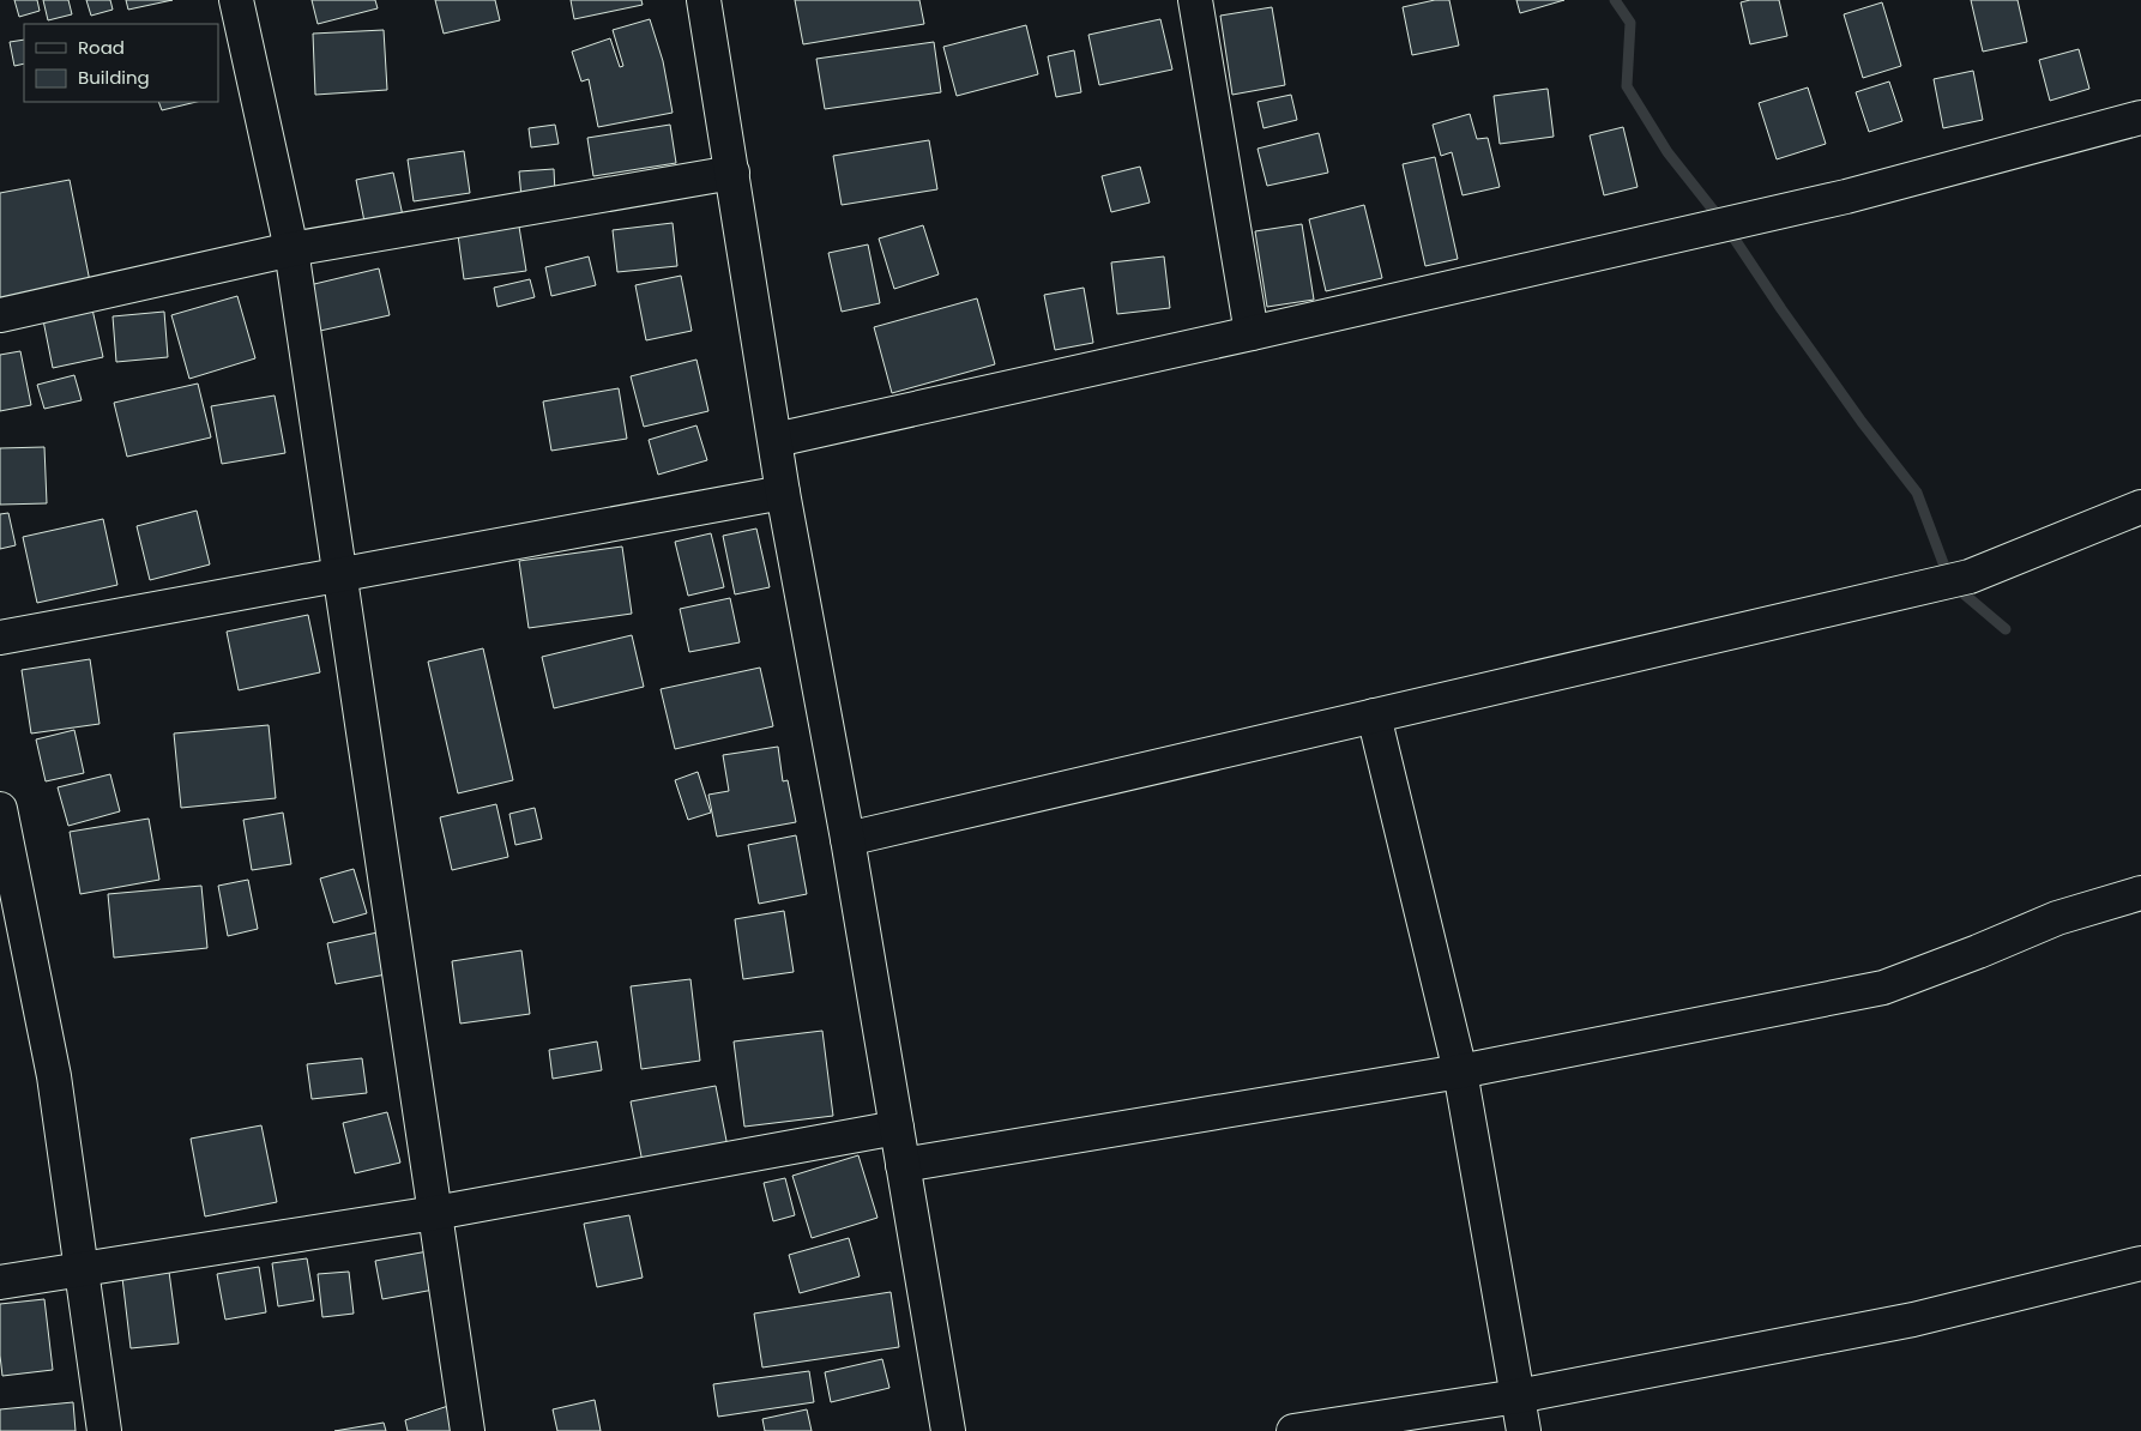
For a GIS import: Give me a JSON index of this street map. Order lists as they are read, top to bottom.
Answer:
{
  "legend": ["Road", "Building"]
}
